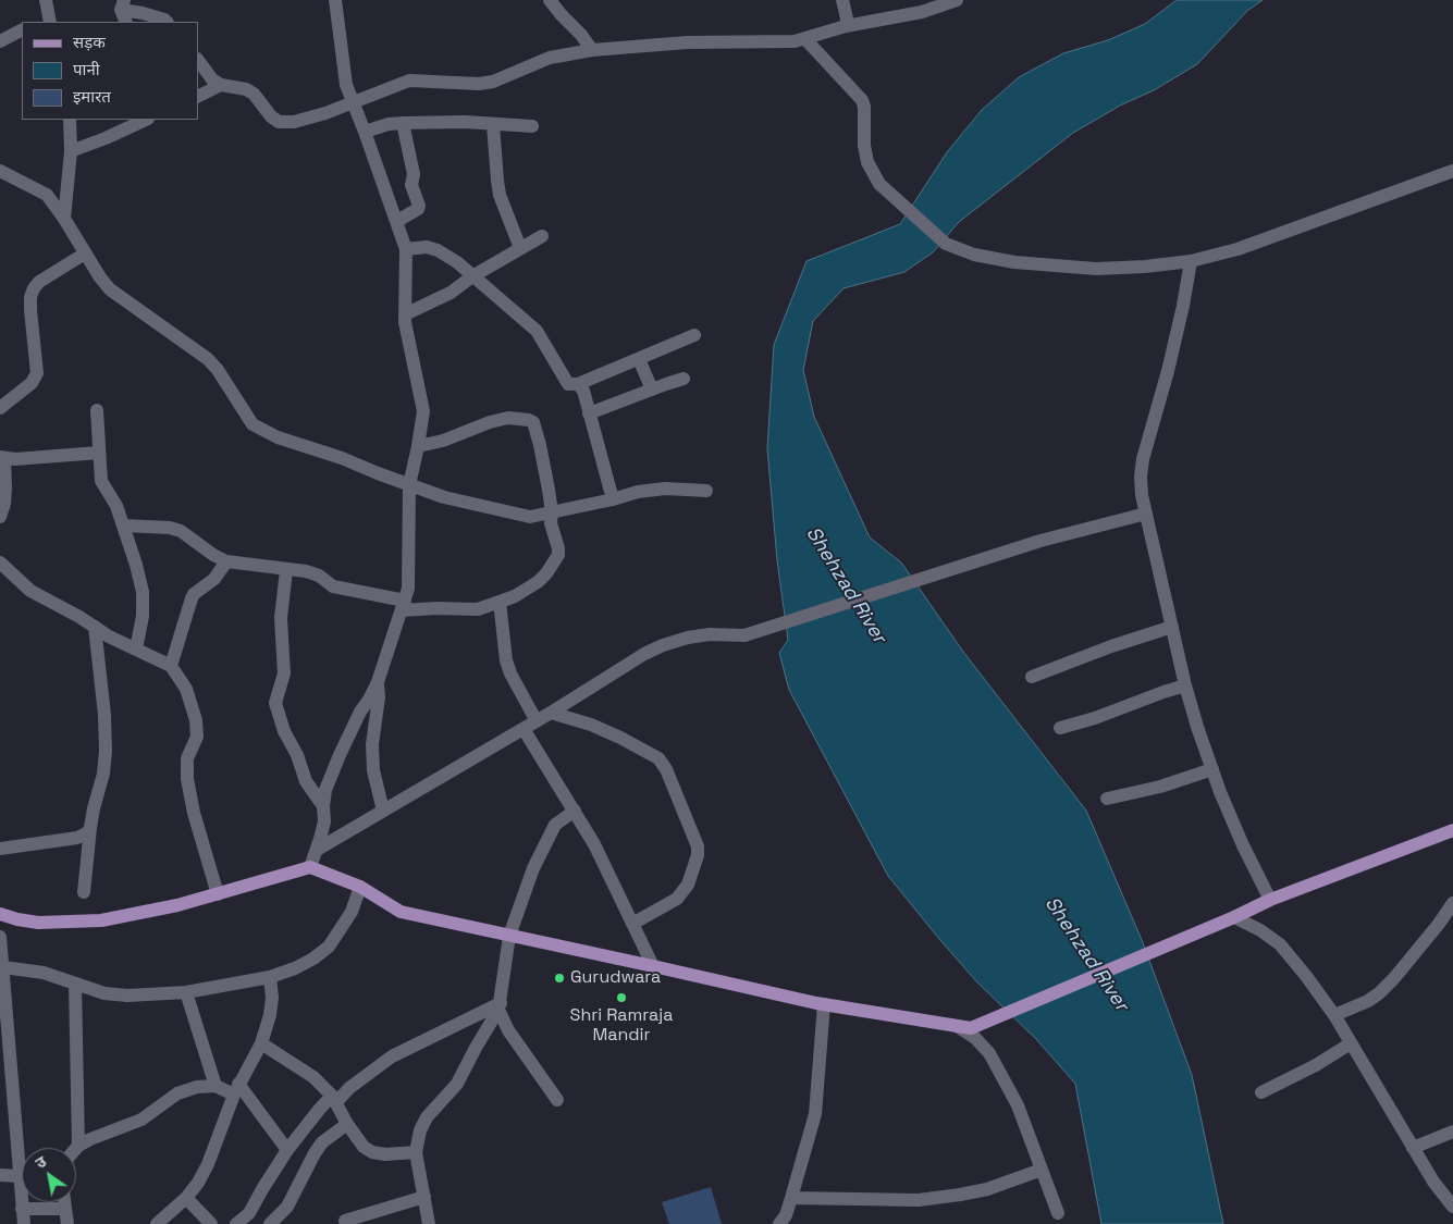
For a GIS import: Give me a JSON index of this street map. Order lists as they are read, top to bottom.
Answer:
{
  "water": ["Shehzad River"],
  "places": ["Gurudwara", "Shri Ramraja Mandir"],
  "legend": ["सड़क", "पानी", "इमारत"],
  "north": "top left"
}
